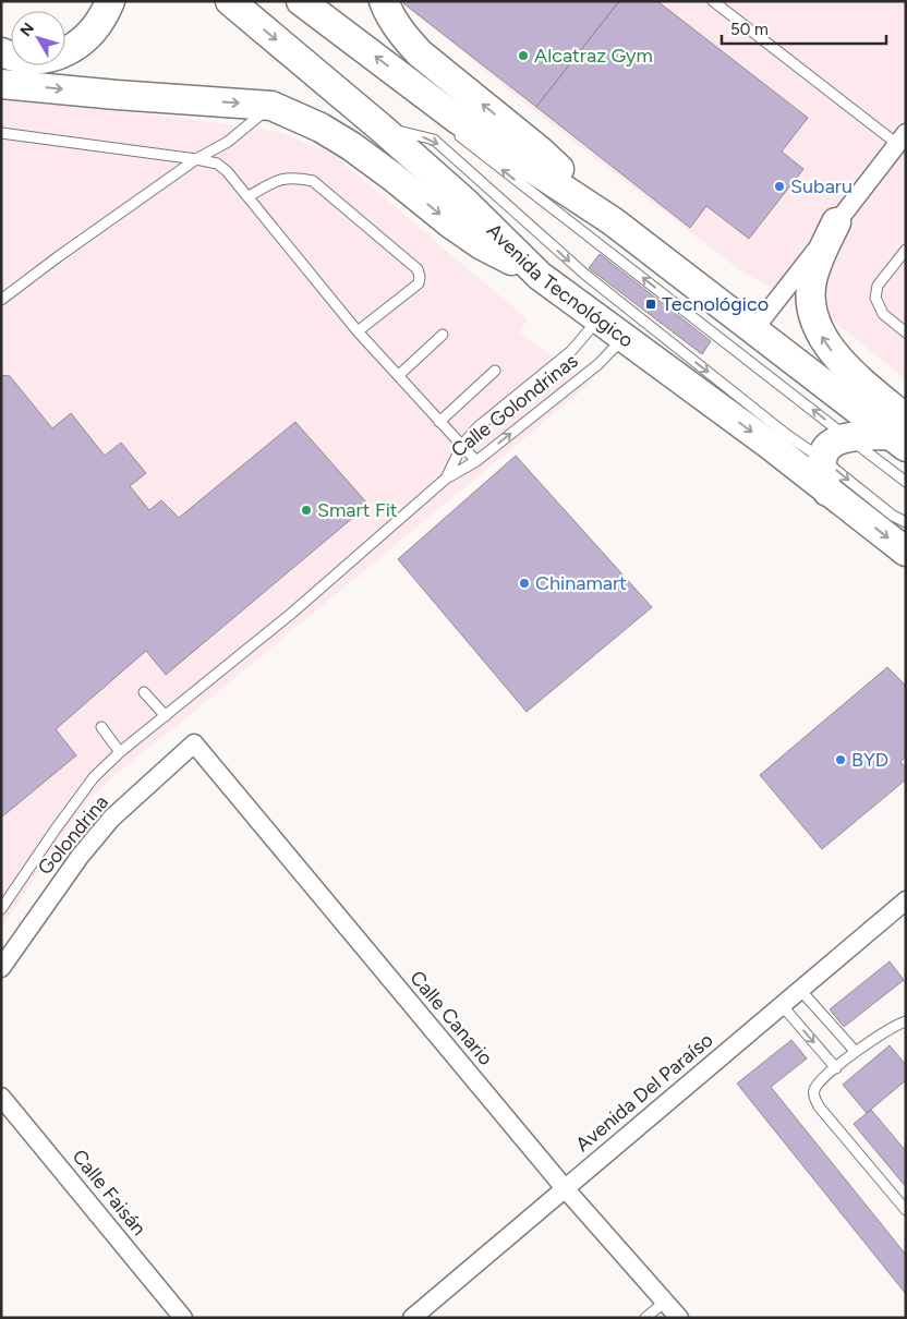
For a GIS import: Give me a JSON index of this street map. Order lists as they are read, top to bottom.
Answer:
{
  "streets": {
    "main road": ["Avenida Tecnológico"],
    "street": [
      "Golondrina",
      "Calle Canario",
      "Avenida Del Paraíso",
      "Calle Faisán"
    ],
    "lane": ["Calle Golondrinas"]
  },
  "crossings": [
    ["Avenida Tecnológico", "Calle Golondrinas"],
    ["Golondrina", "Calle Canario"],
    ["Calle Canario", "Avenida Del Paraíso"]
  ],
  "places": {
    "other": [
      "Alcatraz Gym",
      "Subaru",
      "Smart Fit",
      "Chinamart",
      "BYD"
    ],
    "transit": ["Tecnológico"]
  },
  "scale_bar": "50 m",
  "north": "top left"
}
